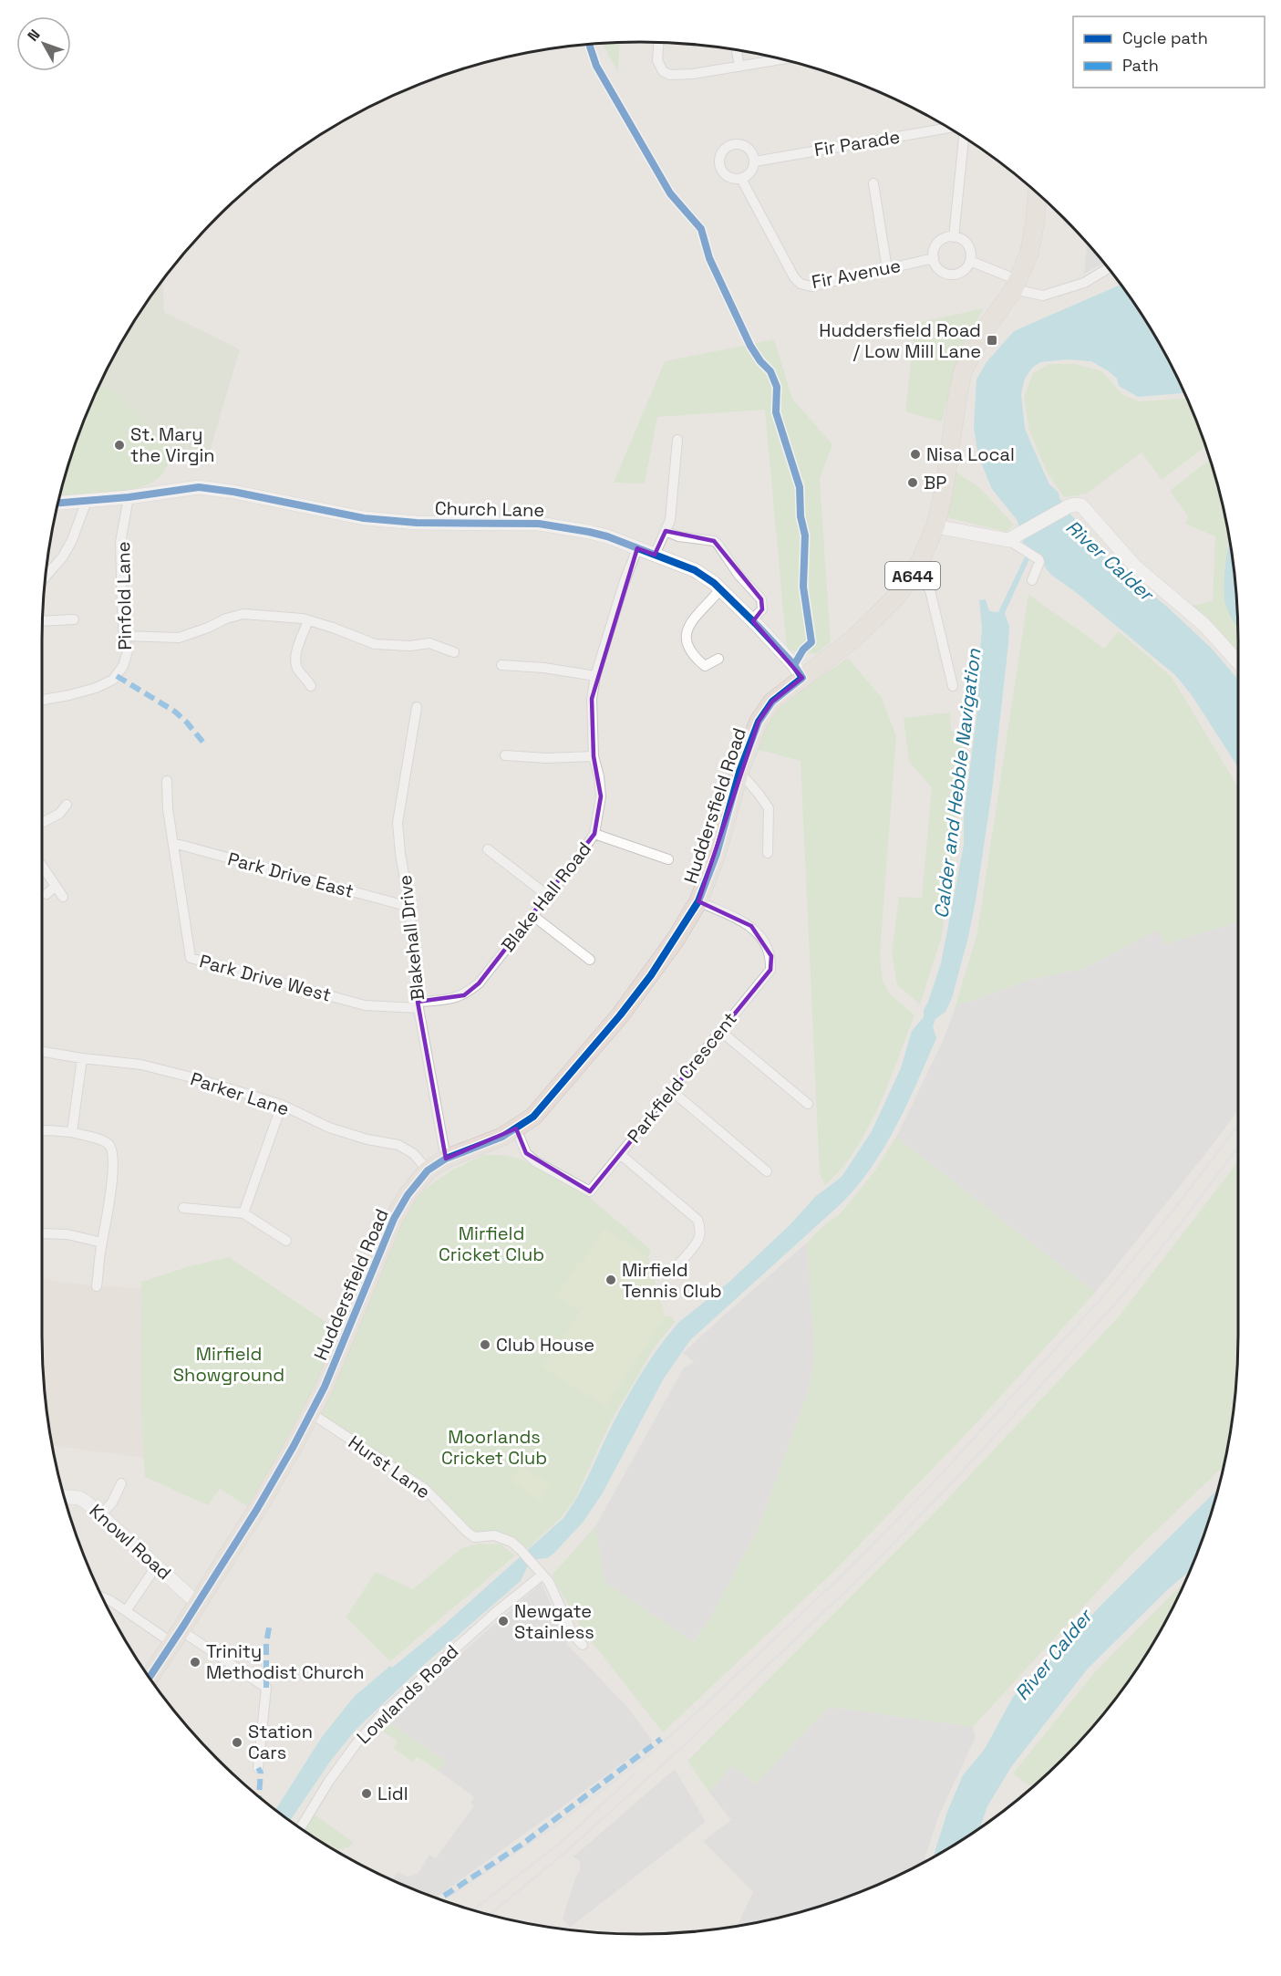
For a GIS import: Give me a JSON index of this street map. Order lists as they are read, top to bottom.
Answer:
{
  "streets": {
    "highway": ["A644", "Huddersfield Road"],
    "street": [
      "Fir Parade",
      "Fir Avenue",
      "Church Lane",
      "Pinfold Lane",
      "Park Drive East",
      "Blake Hall Road",
      "Blakehall Drive",
      "Park Drive West",
      "Parkfield Crescent",
      "Parker Lane",
      "Hurst Lane",
      "Knowl Road",
      "Lowlands Road"
    ]
  },
  "crossings": [
    ["Fir Parade", "Fir Avenue"],
    ["Church Lane", "Pinfold Lane"],
    ["Church Lane", "Huddersfield Road"],
    ["Church Lane", "Blake Hall Road"],
    ["Huddersfield Road", "Blakehall Drive"],
    ["Huddersfield Road", "Parkfield Crescent"],
    ["Huddersfield Road", "Parker Lane"],
    ["Huddersfield Road", "Hurst Lane"],
    ["Huddersfield Road", "Knowl Road"],
    ["Park Drive East", "Blakehall Drive"],
    ["Park Drive East", "Park Drive West"],
    ["Blake Hall Road", "Blakehall Drive"],
    ["Blake Hall Road", "Park Drive West"],
    ["Blakehall Drive", "Park Drive West"],
    ["Hurst Lane", "Lowlands Road"]
  ],
  "water": ["River Calder", "Calder and Hebble Navigation"],
  "parks": ["Mirfield Cricket Club", "Mirfield Showground", "Moorlands Cricket Club"],
  "places": {
    "transit": ["Huddersfield Road / Low Mill Lane"],
    "other": [
      "St. Mary the Virgin",
      "Nisa Local",
      "BP",
      "Mirfield Tennis Club",
      "Club House",
      "Newgate Stainless",
      "Trinity Methodist Church",
      "Station Cars",
      "Lidl"
    ]
  },
  "legend": ["Cycle path", "Path"],
  "north": "top left"
}
